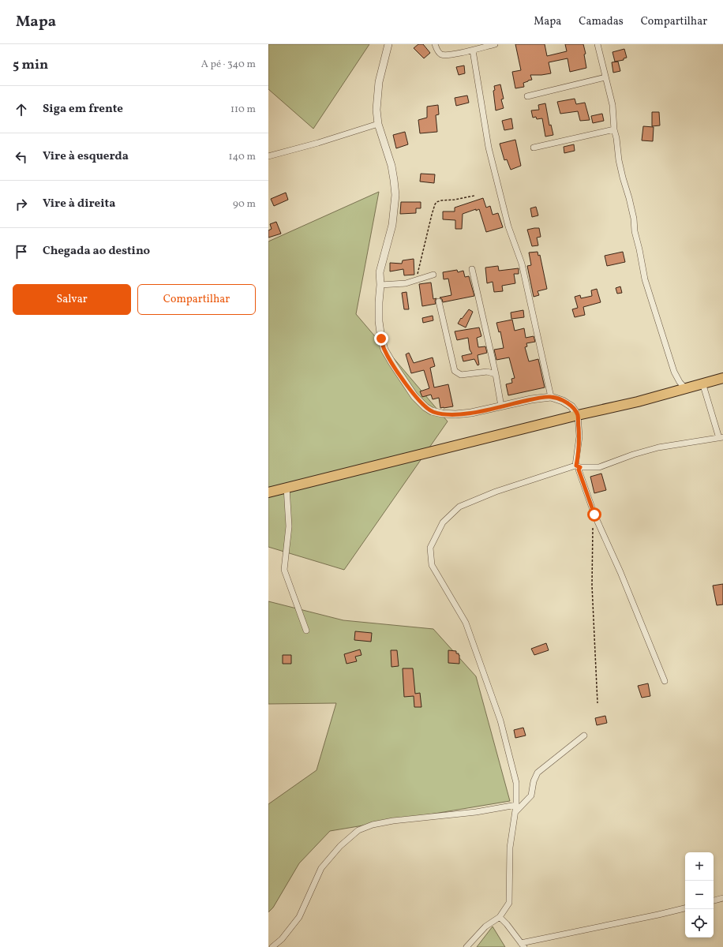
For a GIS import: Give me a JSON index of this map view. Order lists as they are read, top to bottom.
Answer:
{
  "page": {
    "header": "Mapa",
    "nav": ["Mapa", "Camadas", "Compartilhar"],
    "heading": ["5 min", "A pé · 340 m"],
    "list": [
      ["Siga em frente", "110 m"],
      ["Vire à esquerda", "140 m"],
      ["Vire à direita", "90 m"],
      "Chegada ao destino"
    ],
    "buttons": ["Salvar", "Compartilhar"],
    "map_buttons": ["+", "−"]
  }
}
